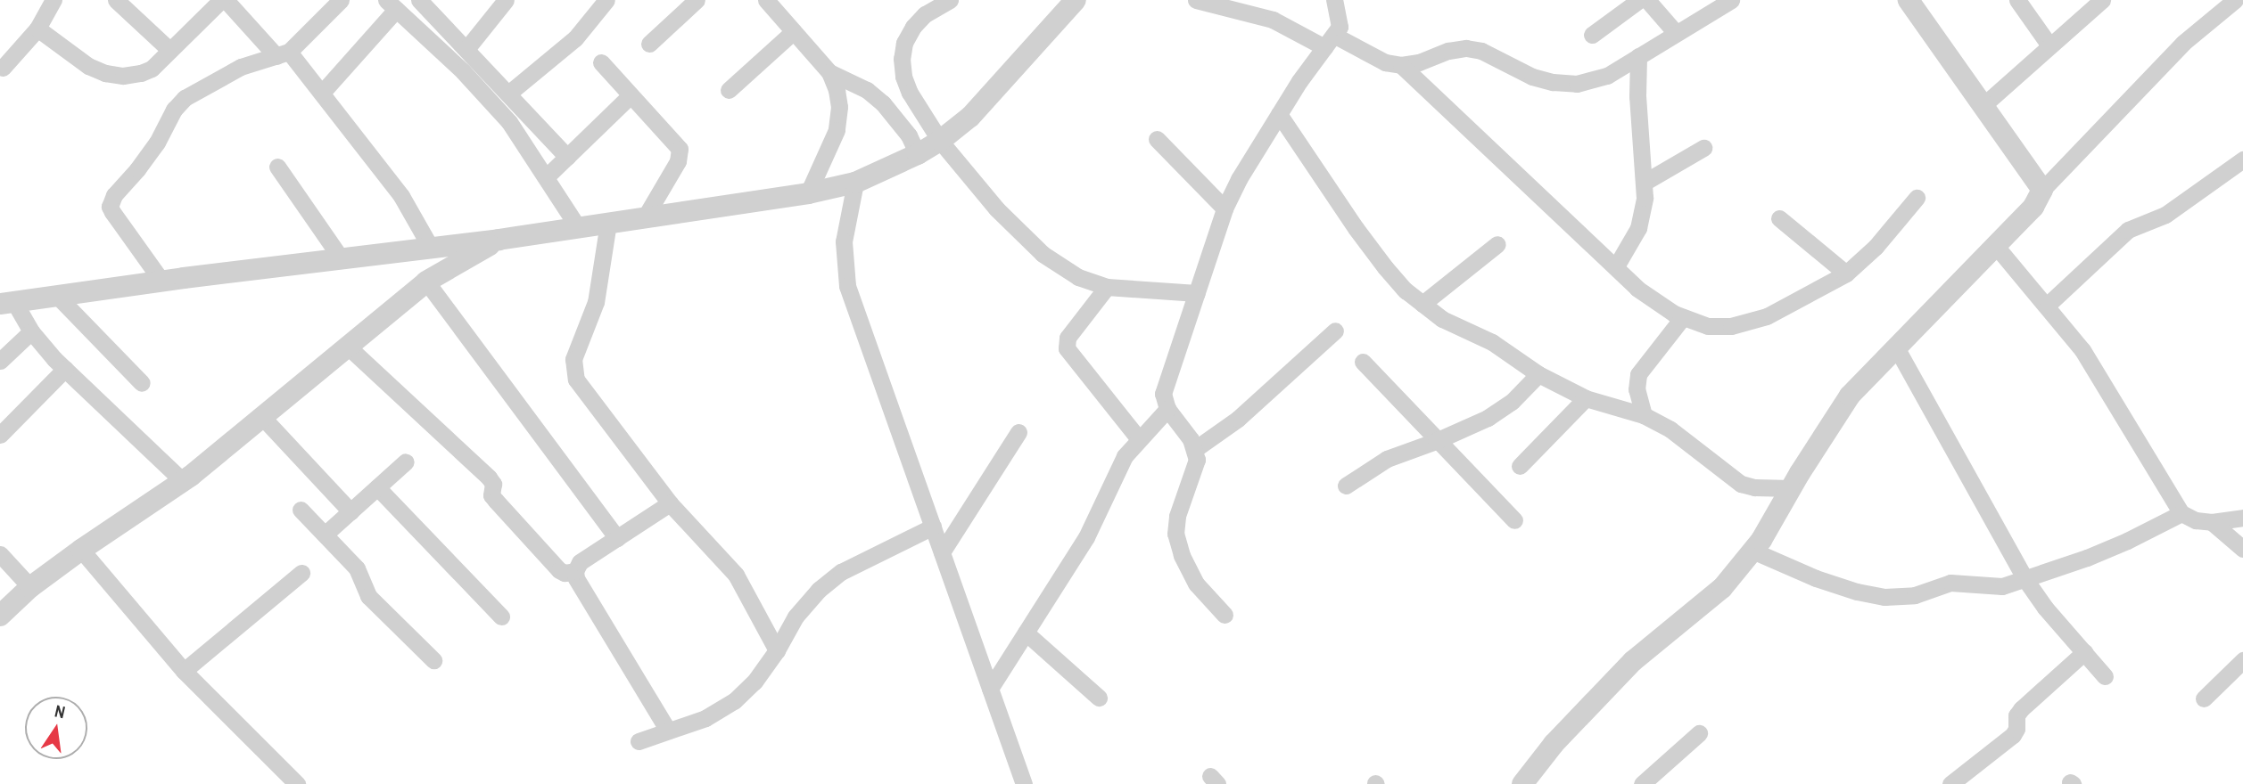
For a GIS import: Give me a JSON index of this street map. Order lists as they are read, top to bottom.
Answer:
{
  "north": "top"
}
